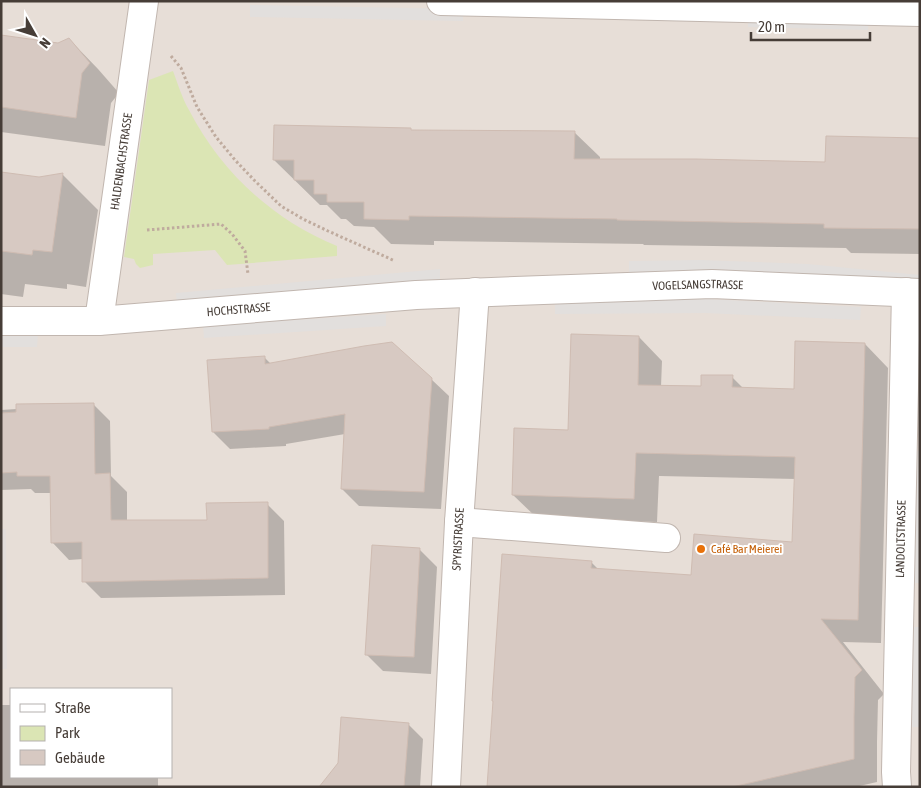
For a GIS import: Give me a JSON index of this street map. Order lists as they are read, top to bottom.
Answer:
{
  "streets": {
    "street": [
      "HALDENBACHSTRASSE",
      "VOGELSANGSTRASSE",
      "HOCHSTRASSE",
      "SPYRISTRASSE",
      "LANDOLTSTRASSE"
    ]
  },
  "crossings": [
    ["HALDENBACHSTRASSE", "HOCHSTRASSE"],
    ["VOGELSANGSTRASSE", "HOCHSTRASSE"],
    ["VOGELSANGSTRASSE", "SPYRISTRASSE"],
    ["VOGELSANGSTRASSE", "LANDOLTSTRASSE"],
    ["HOCHSTRASSE", "SPYRISTRASSE"]
  ],
  "places": ["Café Bar Meierei"],
  "legend": ["Straße", "Park", "Gebäude"],
  "scale_bar": "20 m",
  "north": "bottom right"
}
